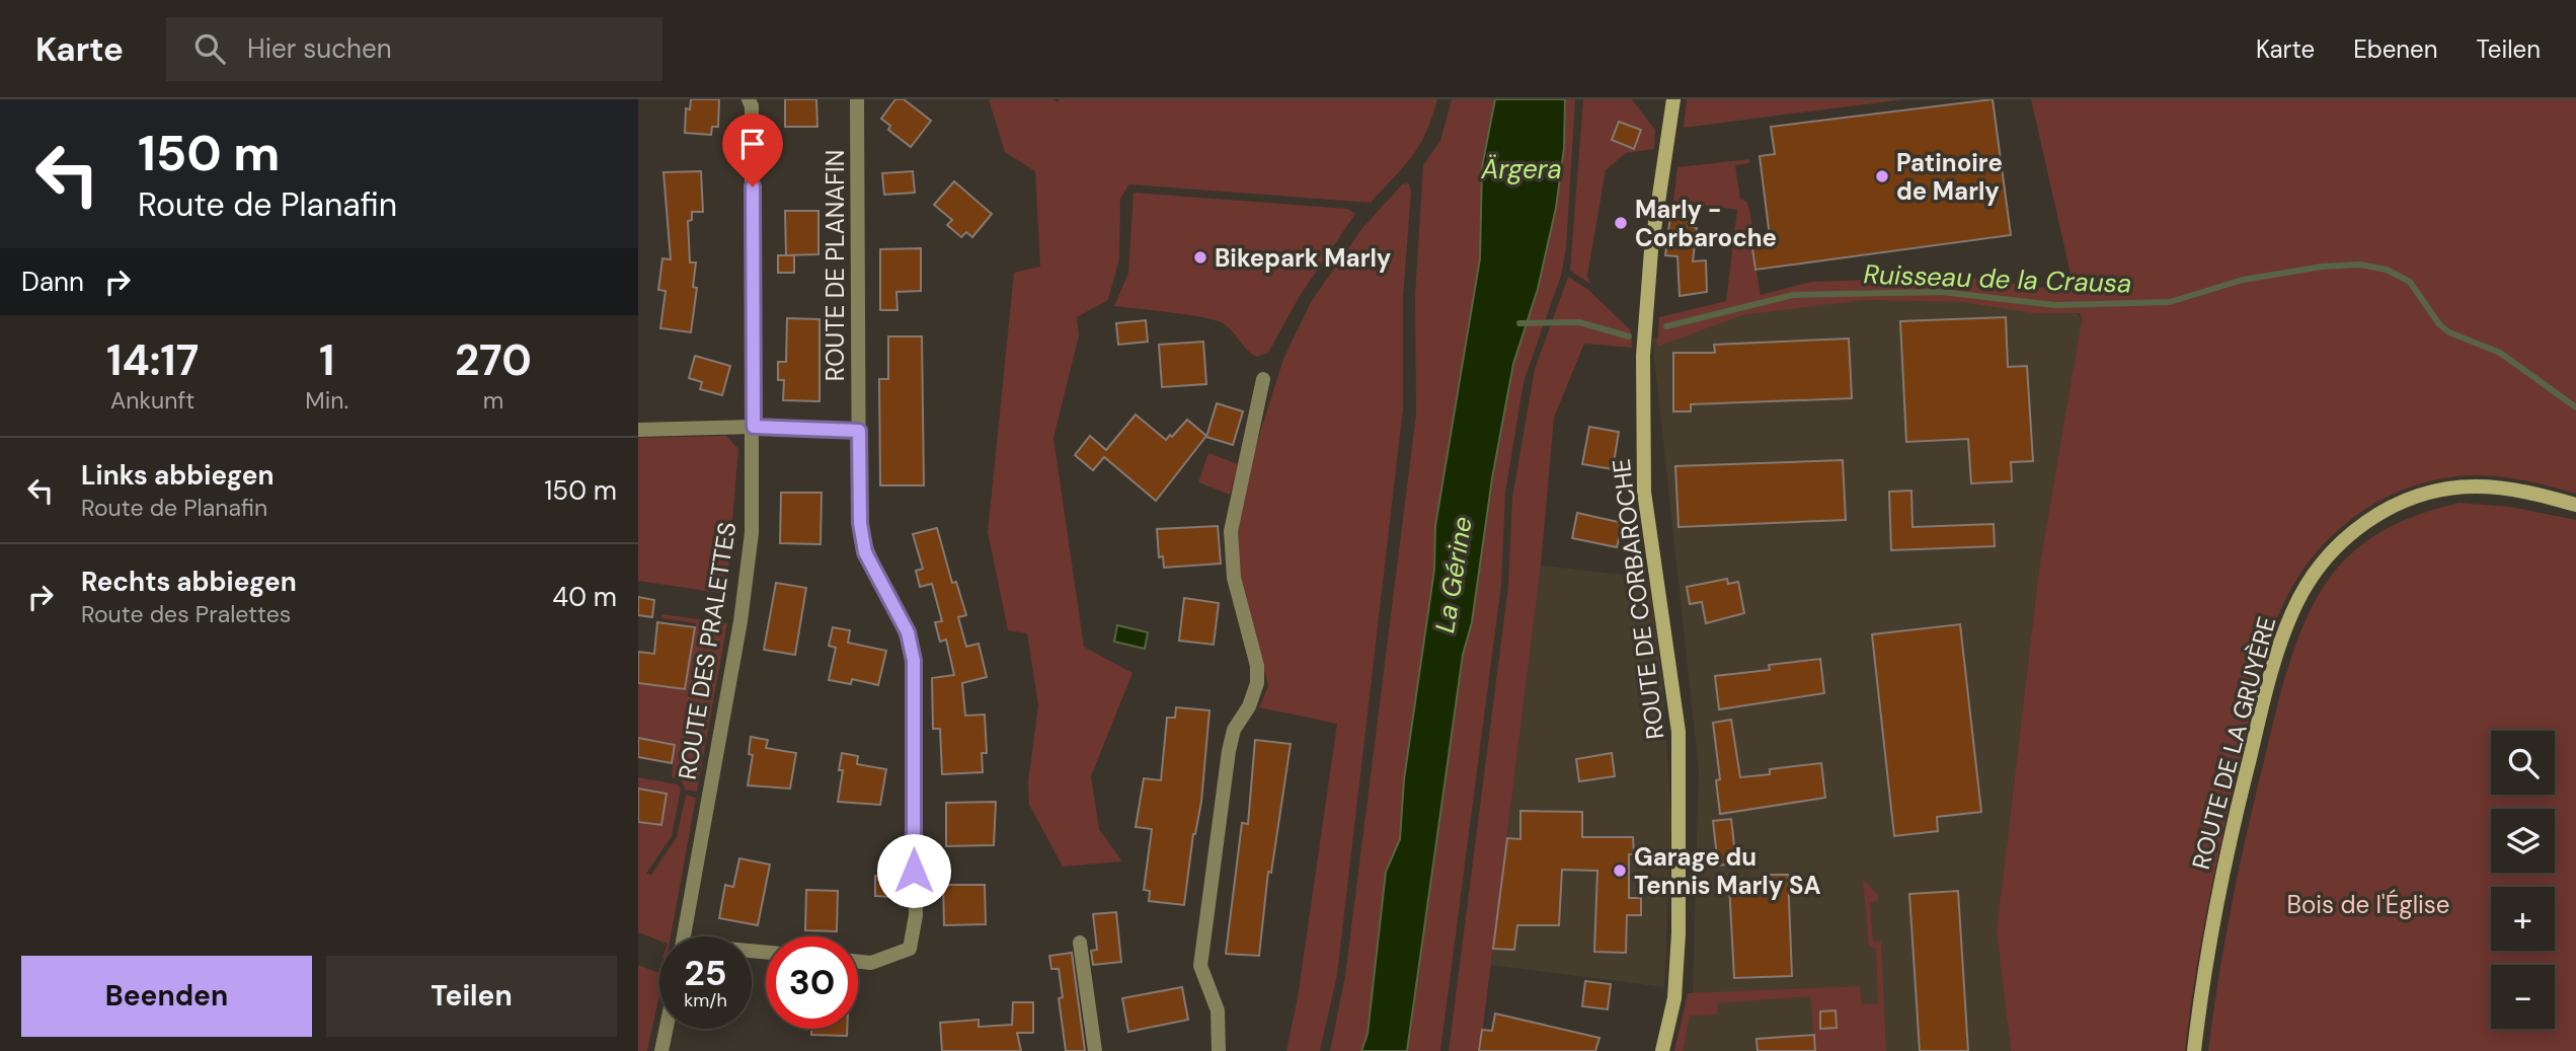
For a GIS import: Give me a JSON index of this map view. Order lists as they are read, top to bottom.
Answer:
{
  "streets": {
    "street": [
      "ROUTE DE PLANAFIN",
      "ROUTE DE CORBAROCHE",
      "ROUTE DES PRALETTES",
      "ROUTE DE LA GRUYÈRE"
    ]
  },
  "water": ["Ärgera", "Ruisseau de la Crausa", "La Gérine"],
  "parks": ["Bois de l'Église"],
  "places": [
    "Patinoire de Marly",
    "Marly - Corbaroche",
    "Bikepark Marly",
    "Garage du Tennis Marly SA"
  ],
  "page": {
    "header": "Karte",
    "search": "Hier suchen",
    "nav": ["Karte", "Ebenen", "Teilen"],
    "turn": ["150 m", "Route de Planafin"],
    "then": "Dann",
    "eta": [
      "14:17",
      "Ankunft",
      "1",
      "Min.",
      "270",
      "m"
    ],
    "list": [
      {
        "name": "Links abbiegen",
        "note": "Route de Planafin",
        "value": "150 m"
      },
      {
        "name": "Rechts abbiegen",
        "note": "Route des Pralettes",
        "value": "40 m"
      }
    ],
    "map_buttons": ["+", "−"],
    "speed": "25 km/h",
    "limit": "30",
    "buttons": ["Beenden", "Teilen"]
  }
}
